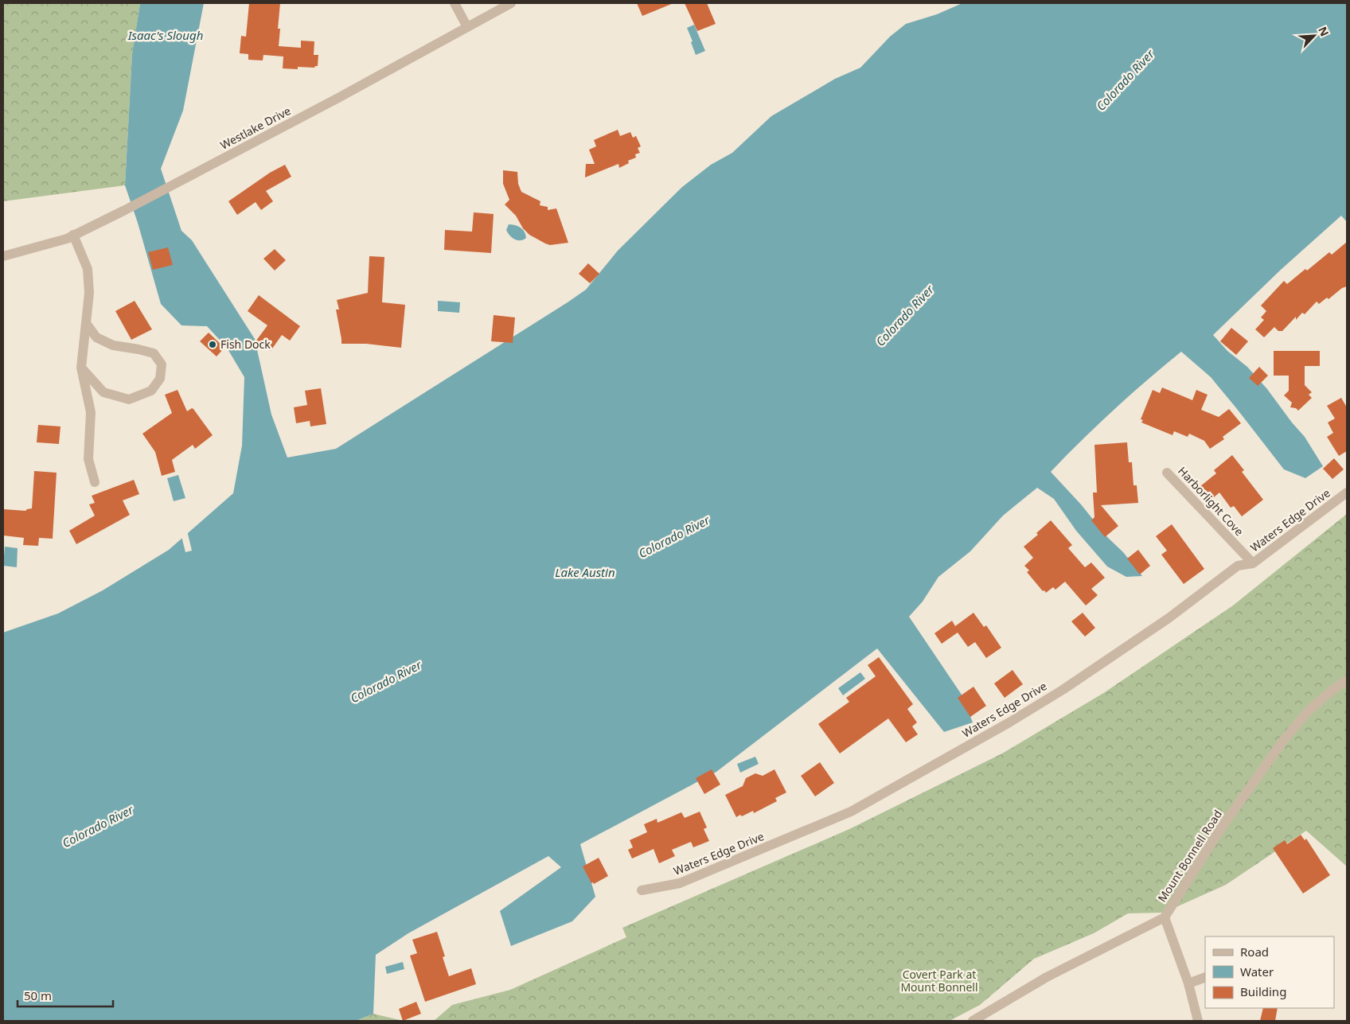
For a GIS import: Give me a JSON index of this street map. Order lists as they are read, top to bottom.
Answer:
{
  "streets": {
    "street": [
      "Westlake Drive",
      "Harborlight Cove",
      "Waters Edge Drive",
      "Mount Bonnell Road"
    ]
  },
  "crossings": [
    ["Harborlight Cove", "Waters Edge Drive"]
  ],
  "water": ["Isaac's Slough", "Colorado River", "Lake Austin"],
  "parks": ["Covert Park at Mount Bonnell"],
  "places": ["Fish Dock"],
  "legend": ["Road", "Water", "Building"],
  "scale_bar": "50 m",
  "north": "top right"
}
